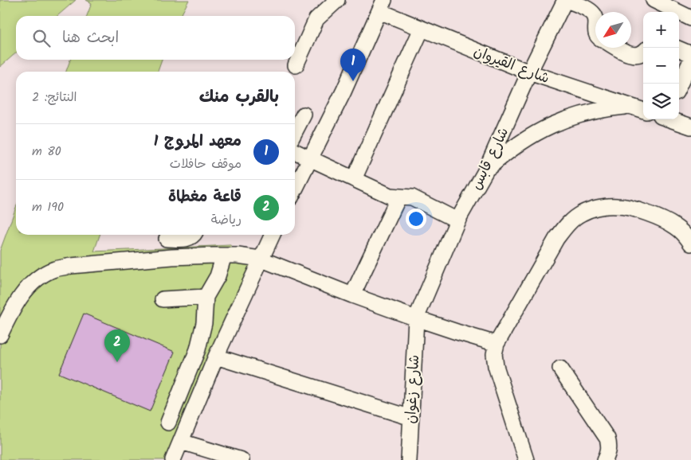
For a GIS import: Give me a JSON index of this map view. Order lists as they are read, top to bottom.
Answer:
{
  "streets": {
    "street": ["شارع القيروان", "شارع قابس", "شارع زغوان"]
  },
  "crossings": [
    ["شارع القيروان", "شارع قابس"],
    ["شارع قابس", "شارع زغوان"]
  ],
  "north": "bottom left",
  "page": {
    "map_buttons": ["+", "−"],
    "search": "ابحث هنا",
    "pins": ["1", "2"],
    "heading": ["بالقرب منك", "النتائج: 2"],
    "list": [
      {
        "mark": "1",
        "name": "معهد المروج 1",
        "note": "موقف حافلات",
        "value": "80 m"
      },
      {
        "mark": "2",
        "name": "قاعة مغطاة",
        "note": "رياضة",
        "value": "190 m"
      }
    ]
  }
}
